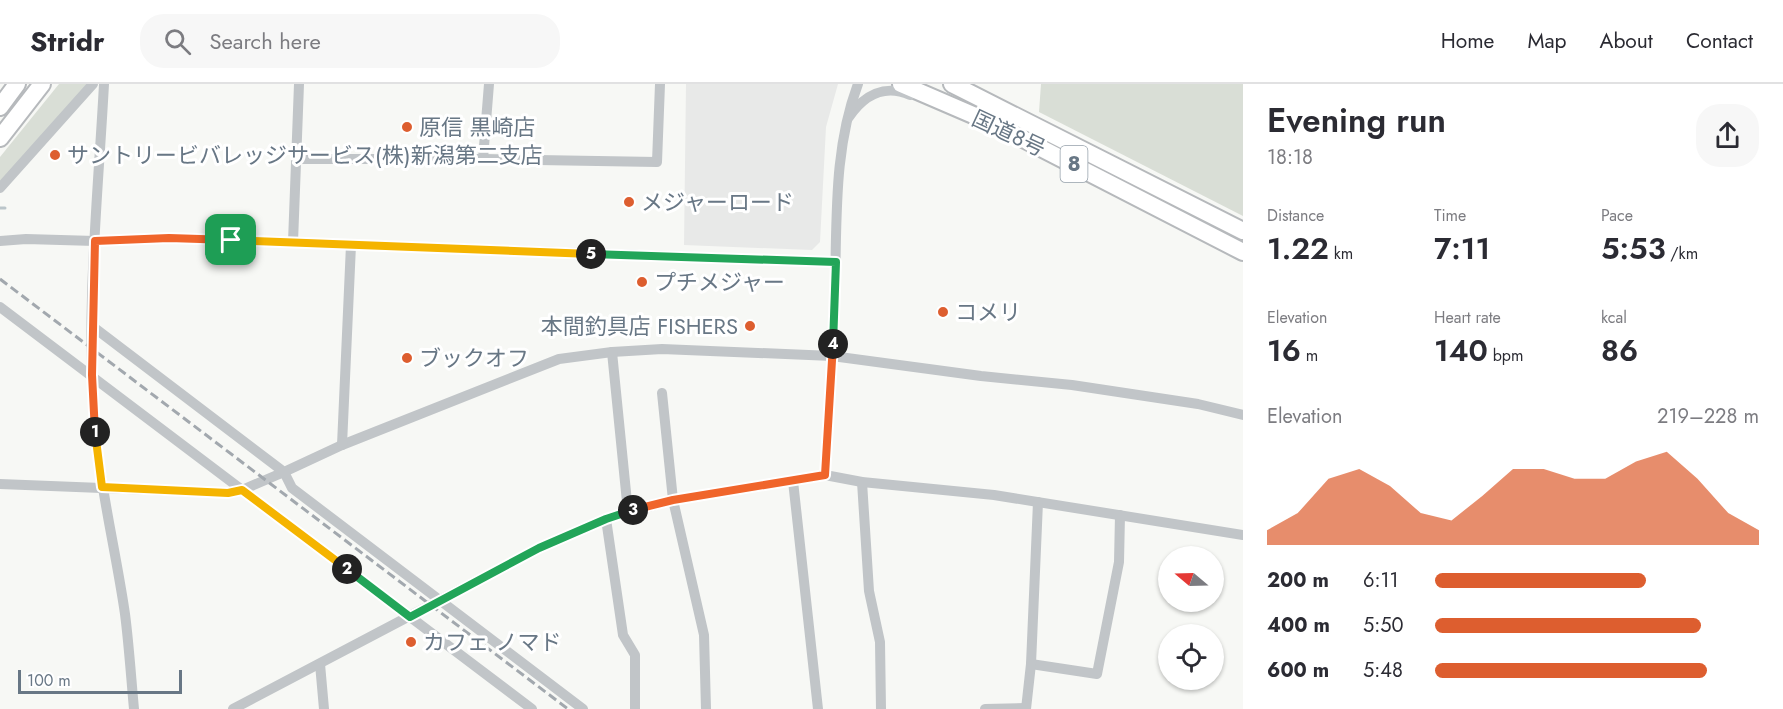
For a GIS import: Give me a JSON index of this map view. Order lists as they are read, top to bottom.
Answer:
{
  "streets": {
    "highway": ["国道8号", "8"]
  },
  "places": [
    "原信 黒崎店",
    "サントリービバレッジサービス(株)新潟第二支店",
    "メジャーロード",
    "プチメジャー",
    "コメリ",
    "本間釣具店 FISHERS",
    "ブックオフ",
    "カフェ ノマド"
  ],
  "scale_bar": "100 m",
  "north": "left",
  "page": {
    "header": "Stridr",
    "search": "Search here",
    "nav": [
      "Home",
      "Map",
      "About",
      "Contact"
    ],
    "heading": ["Evening run", "18:18"],
    "stats": [
      ["Distance", "1.22 km"],
      ["Time", "7:11"],
      ["Pace", "5:53 /km"],
      ["Elevation", "16 m"],
      ["Heart rate", "140 bpm"],
      ["kcal", "86"]
    ],
    "pins": [
      "5",
      "4",
      "1",
      "3",
      "2"
    ],
    "chart": ["Elevation", "219–228 m"],
    "list": [
      {
        "name": "200 m",
        "note": "6:11"
      },
      {
        "name": "400 m",
        "note": "5:50"
      },
      {
        "name": "600 m",
        "note": "5:48"
      }
    ],
    "scale": "100 m"
  }
}
